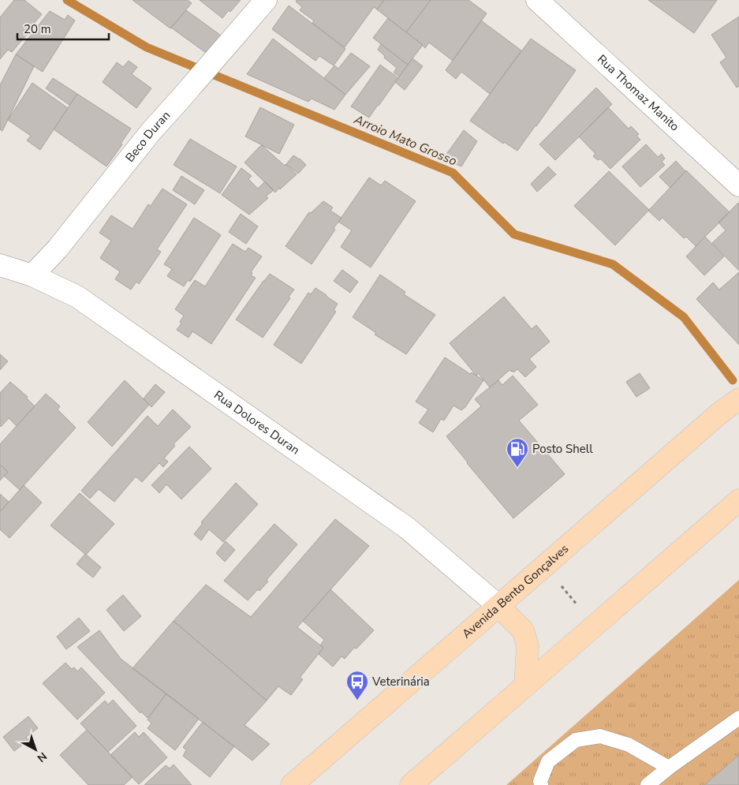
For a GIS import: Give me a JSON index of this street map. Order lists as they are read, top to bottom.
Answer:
{
  "streets": {
    "main road": ["Avenida Bento Gonçalves"],
    "street": ["Rua Thomaz Manito", "Beco Duran", "Rua Dolores Duran"]
  },
  "crossings": [
    ["Beco Duran", "Rua Dolores Duran"],
    ["Rua Dolores Duran", "Avenida Bento Gonçalves"]
  ],
  "water": ["Arroio Mato Grosso"],
  "places": {
    "fuel station": ["Posto Shell"],
    "bus stop": ["Veterinária"]
  },
  "scale_bar": "20 m",
  "north": "bottom right"
}
